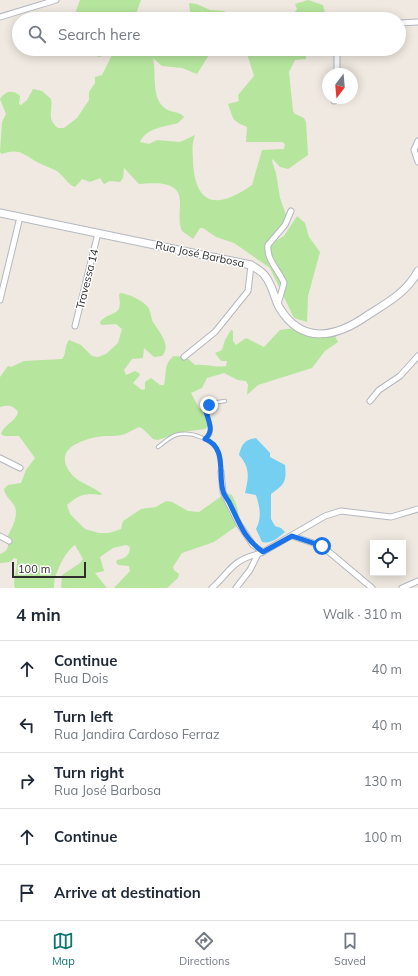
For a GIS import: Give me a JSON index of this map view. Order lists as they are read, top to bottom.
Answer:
{
  "streets": {
    "street": ["Rua José Barbosa", "Travessa 14"]
  },
  "crossings": [
    ["Rua José Barbosa", "Travessa 14"]
  ],
  "scale_bar": "100 m",
  "north": "bottom",
  "page": {
    "search": "Search here",
    "scale": "100 m",
    "heading": ["4 min", "Walk · 310 m"],
    "list": [
      ["Continue", "Rua Dois", "40 m"],
      ["Turn left", "Rua Jandira Cardoso Ferraz", "40 m"],
      ["Turn right", "Rua José Barbosa", "130 m"],
      ["Continue", "100 m"],
      "Arrive at destination"
    ],
    "nav": ["Map", "Directions", "Saved"]
  }
}
